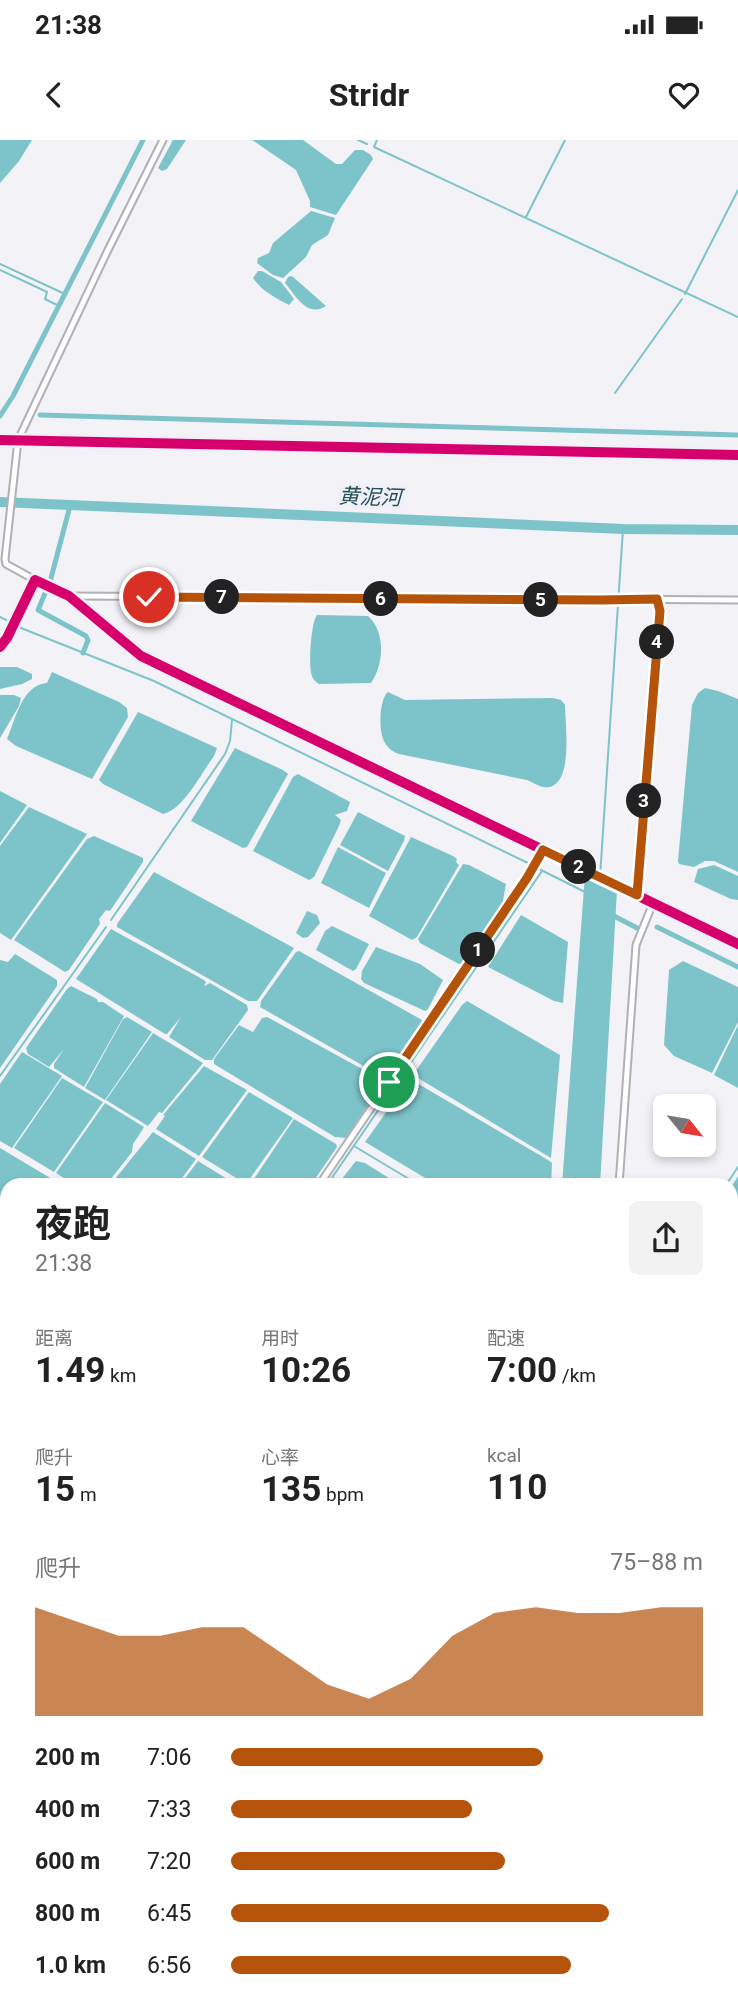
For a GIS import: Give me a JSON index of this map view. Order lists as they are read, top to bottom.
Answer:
{
  "water": ["黄泥河"],
  "north": "bottom right",
  "page": {
    "status": "21:38",
    "header": "Stridr",
    "pins": [
      "7",
      "6",
      "5",
      "4",
      "3",
      "2",
      "1"
    ],
    "heading": ["夜跑", "21:38"],
    "stats": [
      ["距离", "1.49 km"],
      ["用时", "10:26"],
      ["配速", "7:00 /km"],
      ["爬升", "15 m"],
      ["心率", "135 bpm"],
      ["kcal", "110"]
    ],
    "chart": ["爬升", "75–88 m"],
    "list": [
      {
        "name": "200 m",
        "note": "7:06"
      },
      {
        "name": "400 m",
        "note": "7:33"
      },
      {
        "name": "600 m",
        "note": "7:20"
      },
      {
        "name": "800 m",
        "note": "6:45"
      },
      {
        "name": "1.0 km",
        "note": "6:56"
      }
    ]
  }
}
